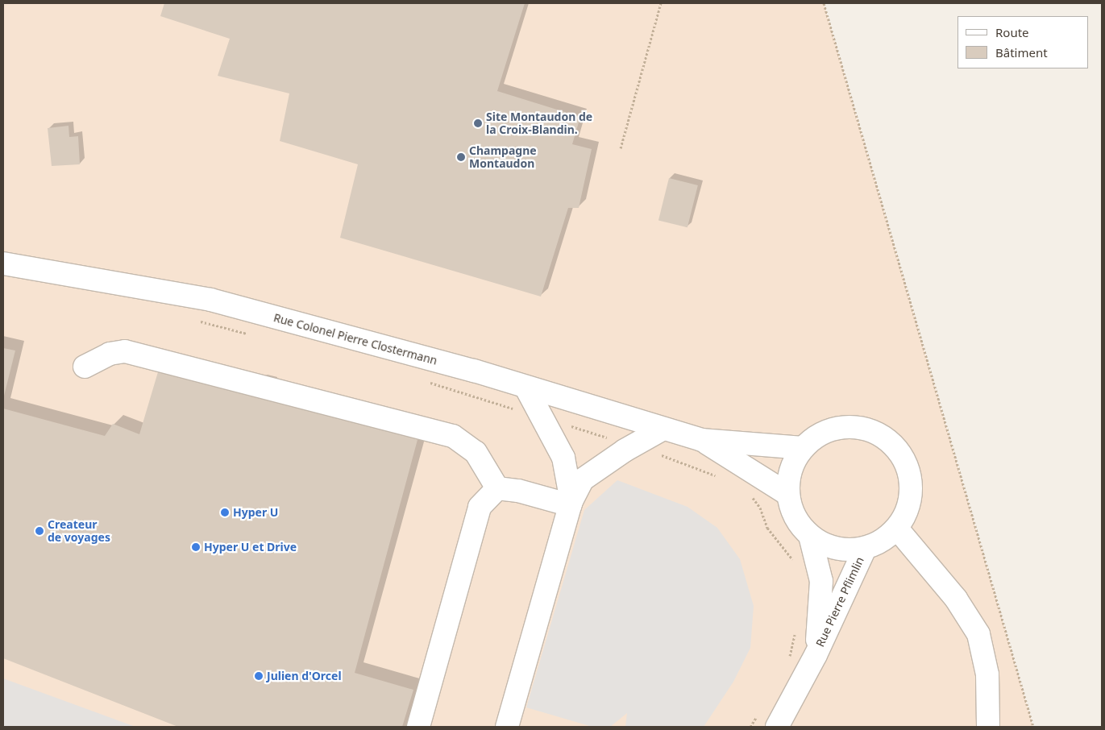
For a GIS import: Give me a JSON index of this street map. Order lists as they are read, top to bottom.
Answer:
{
  "streets": {
    "street": ["Rue Colonel Pierre Clostermann", "Rue Pierre Pflimlin"]
  },
  "crossings": [
    ["Rue Colonel Pierre Clostermann", "Rue Pierre Pflimlin"]
  ],
  "places": [
    "Site Montaudon de la Croix-Blandin.",
    "Champagne Montaudon",
    "Hyper U",
    "Createur de voyages",
    "Hyper U et Drive",
    "Julien d'Orcel"
  ],
  "legend": ["Route", "Bâtiment"]
}
